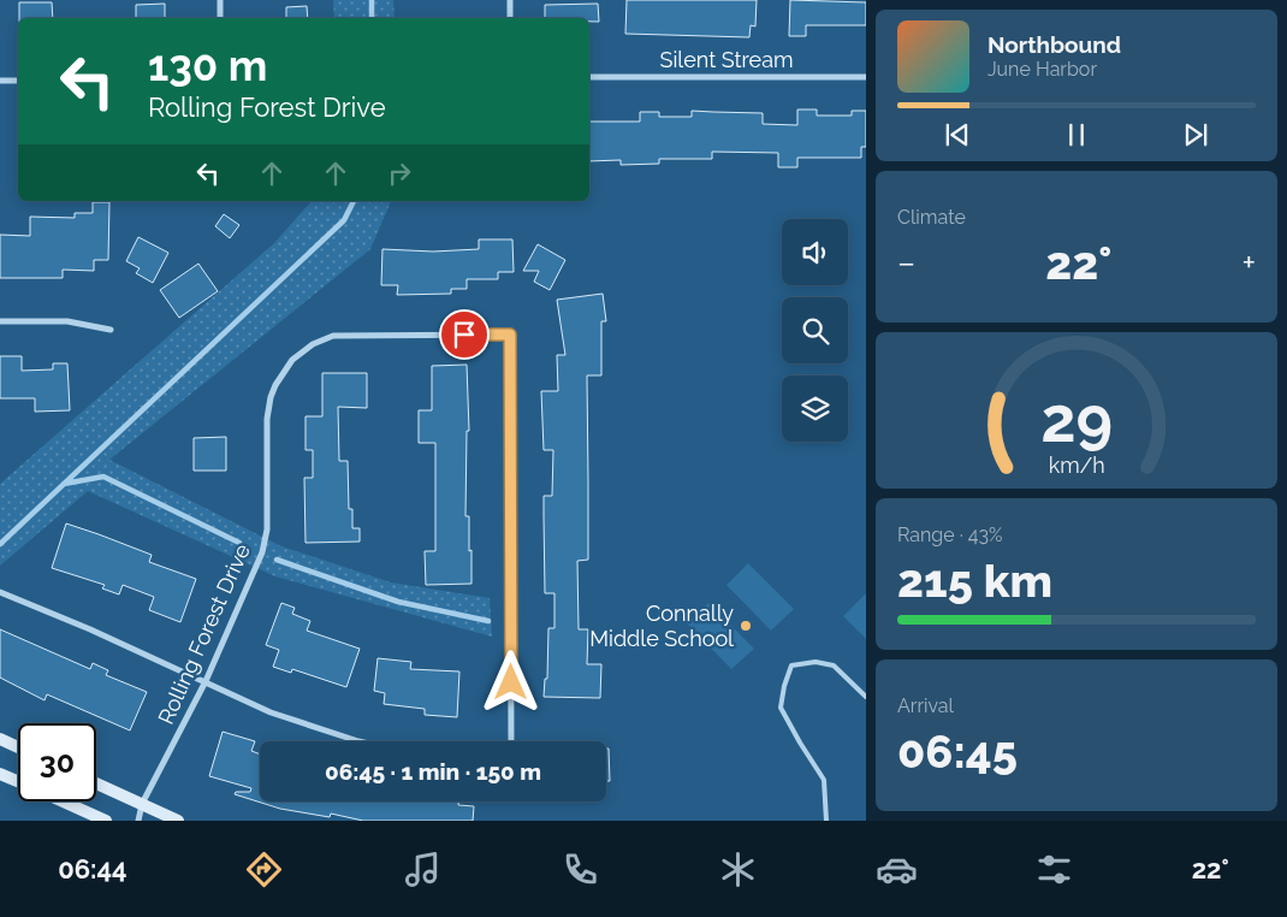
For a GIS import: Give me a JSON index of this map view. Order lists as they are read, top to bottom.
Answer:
{
  "streets": {
    "street": ["Silent Stream", "Rolling Forest Drive"]
  },
  "places": ["Connally Middle School"],
  "page": {
    "turn": ["130 m", "Rolling Forest Drive"],
    "song": ["Northbound", "June Harbor"],
    "tile": [
      "Climate",
      ["Range · 43%", "215 km"],
      ["Arrival", "06:45"]
    ],
    "heat": ["−", "22°", "+"],
    "limit": "30",
    "trip": "06:45 · 1 min · 150 m",
    "tabs": ["06:44", "22°"],
    "gauge": ["29", "km/h"]
  }
}
